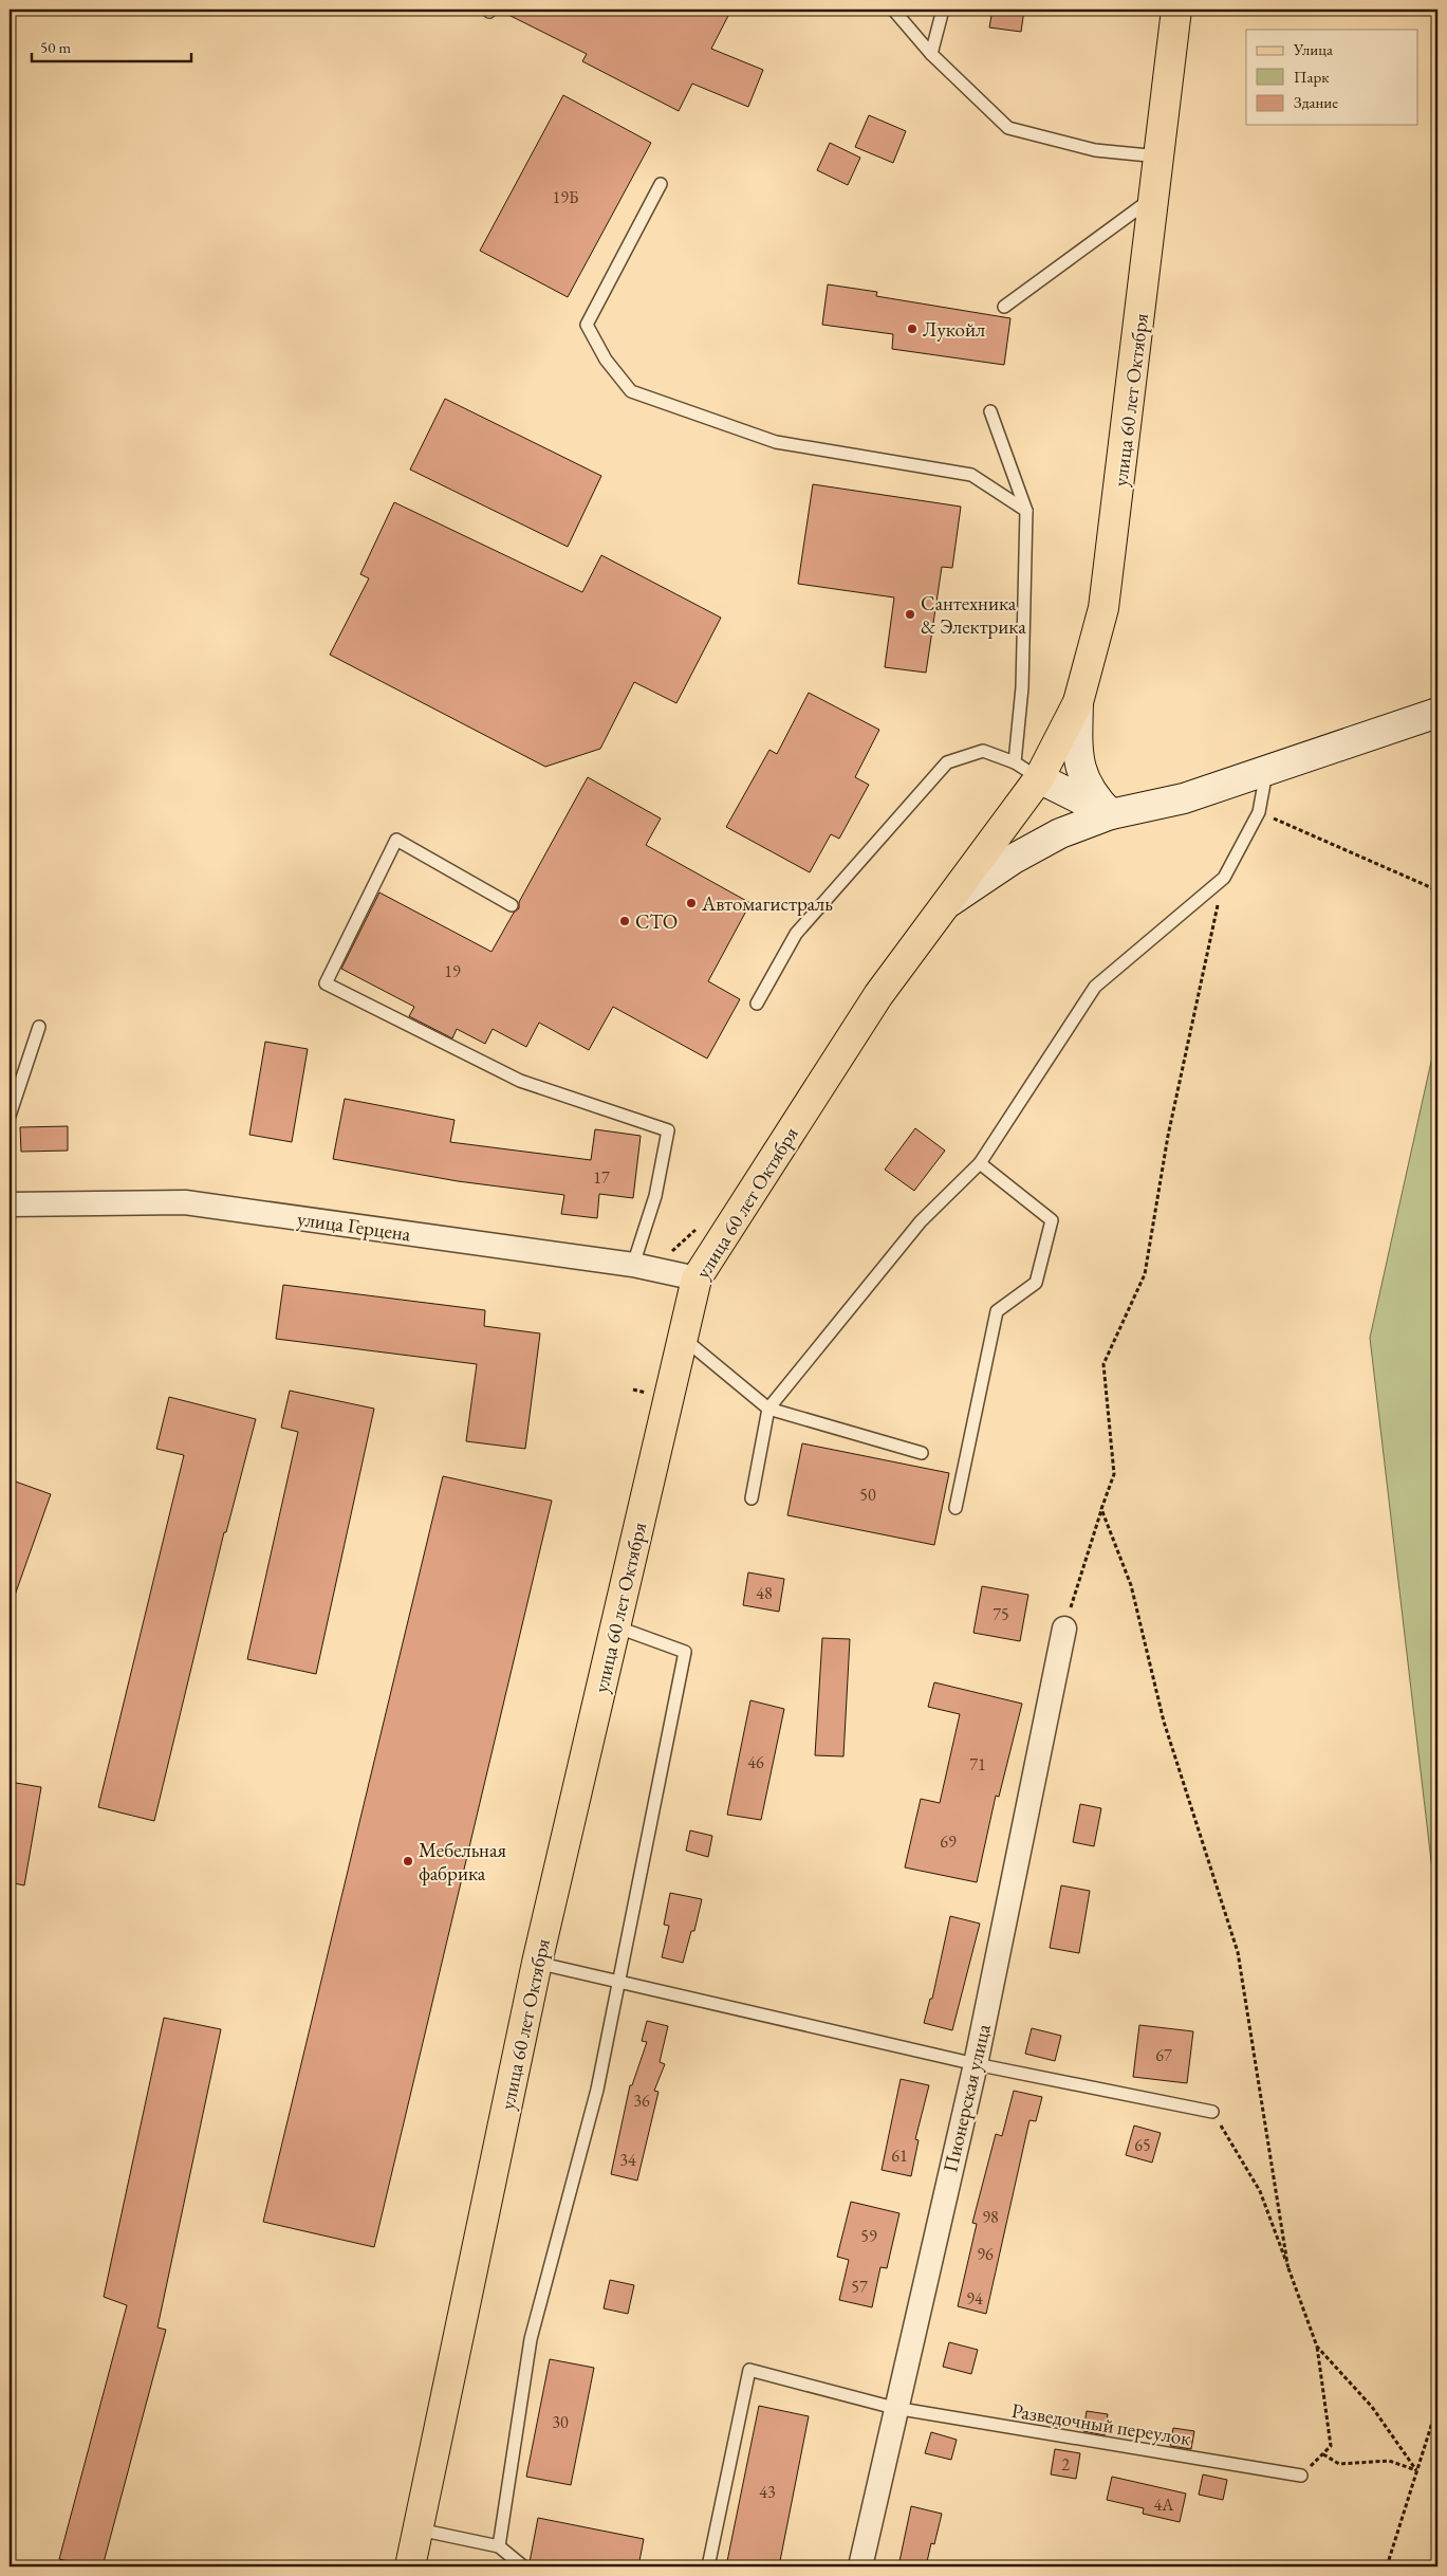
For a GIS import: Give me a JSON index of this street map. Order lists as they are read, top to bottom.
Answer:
{
  "streets": {
    "main road": ["улица 60 лет Октября"],
    "street": ["улица Герцена", "Пионерская улица"],
    "lane": ["Разведочный переулок"]
  },
  "crossings": [
    ["улица 60 лет Октября", "улица Герцена"],
    ["Пионерская улица", "Разведочный переулок"]
  ],
  "places": [
    "Лукойл",
    "Сантехника & Электрика",
    "Автомагистраль",
    "СТО",
    "Мебельная фабрика"
  ],
  "house_numbers": [
    "19Б",
    "19",
    "17",
    "50",
    "48",
    "75",
    "46",
    "71",
    "69",
    "67",
    "36",
    "65",
    "61",
    "34",
    "98",
    "59",
    "96",
    "57",
    "94",
    "30",
    "2",
    "43",
    "4А"
  ],
  "legend": ["Улица", "Парк", "Здание"],
  "scale_bar": "50 m"
}
